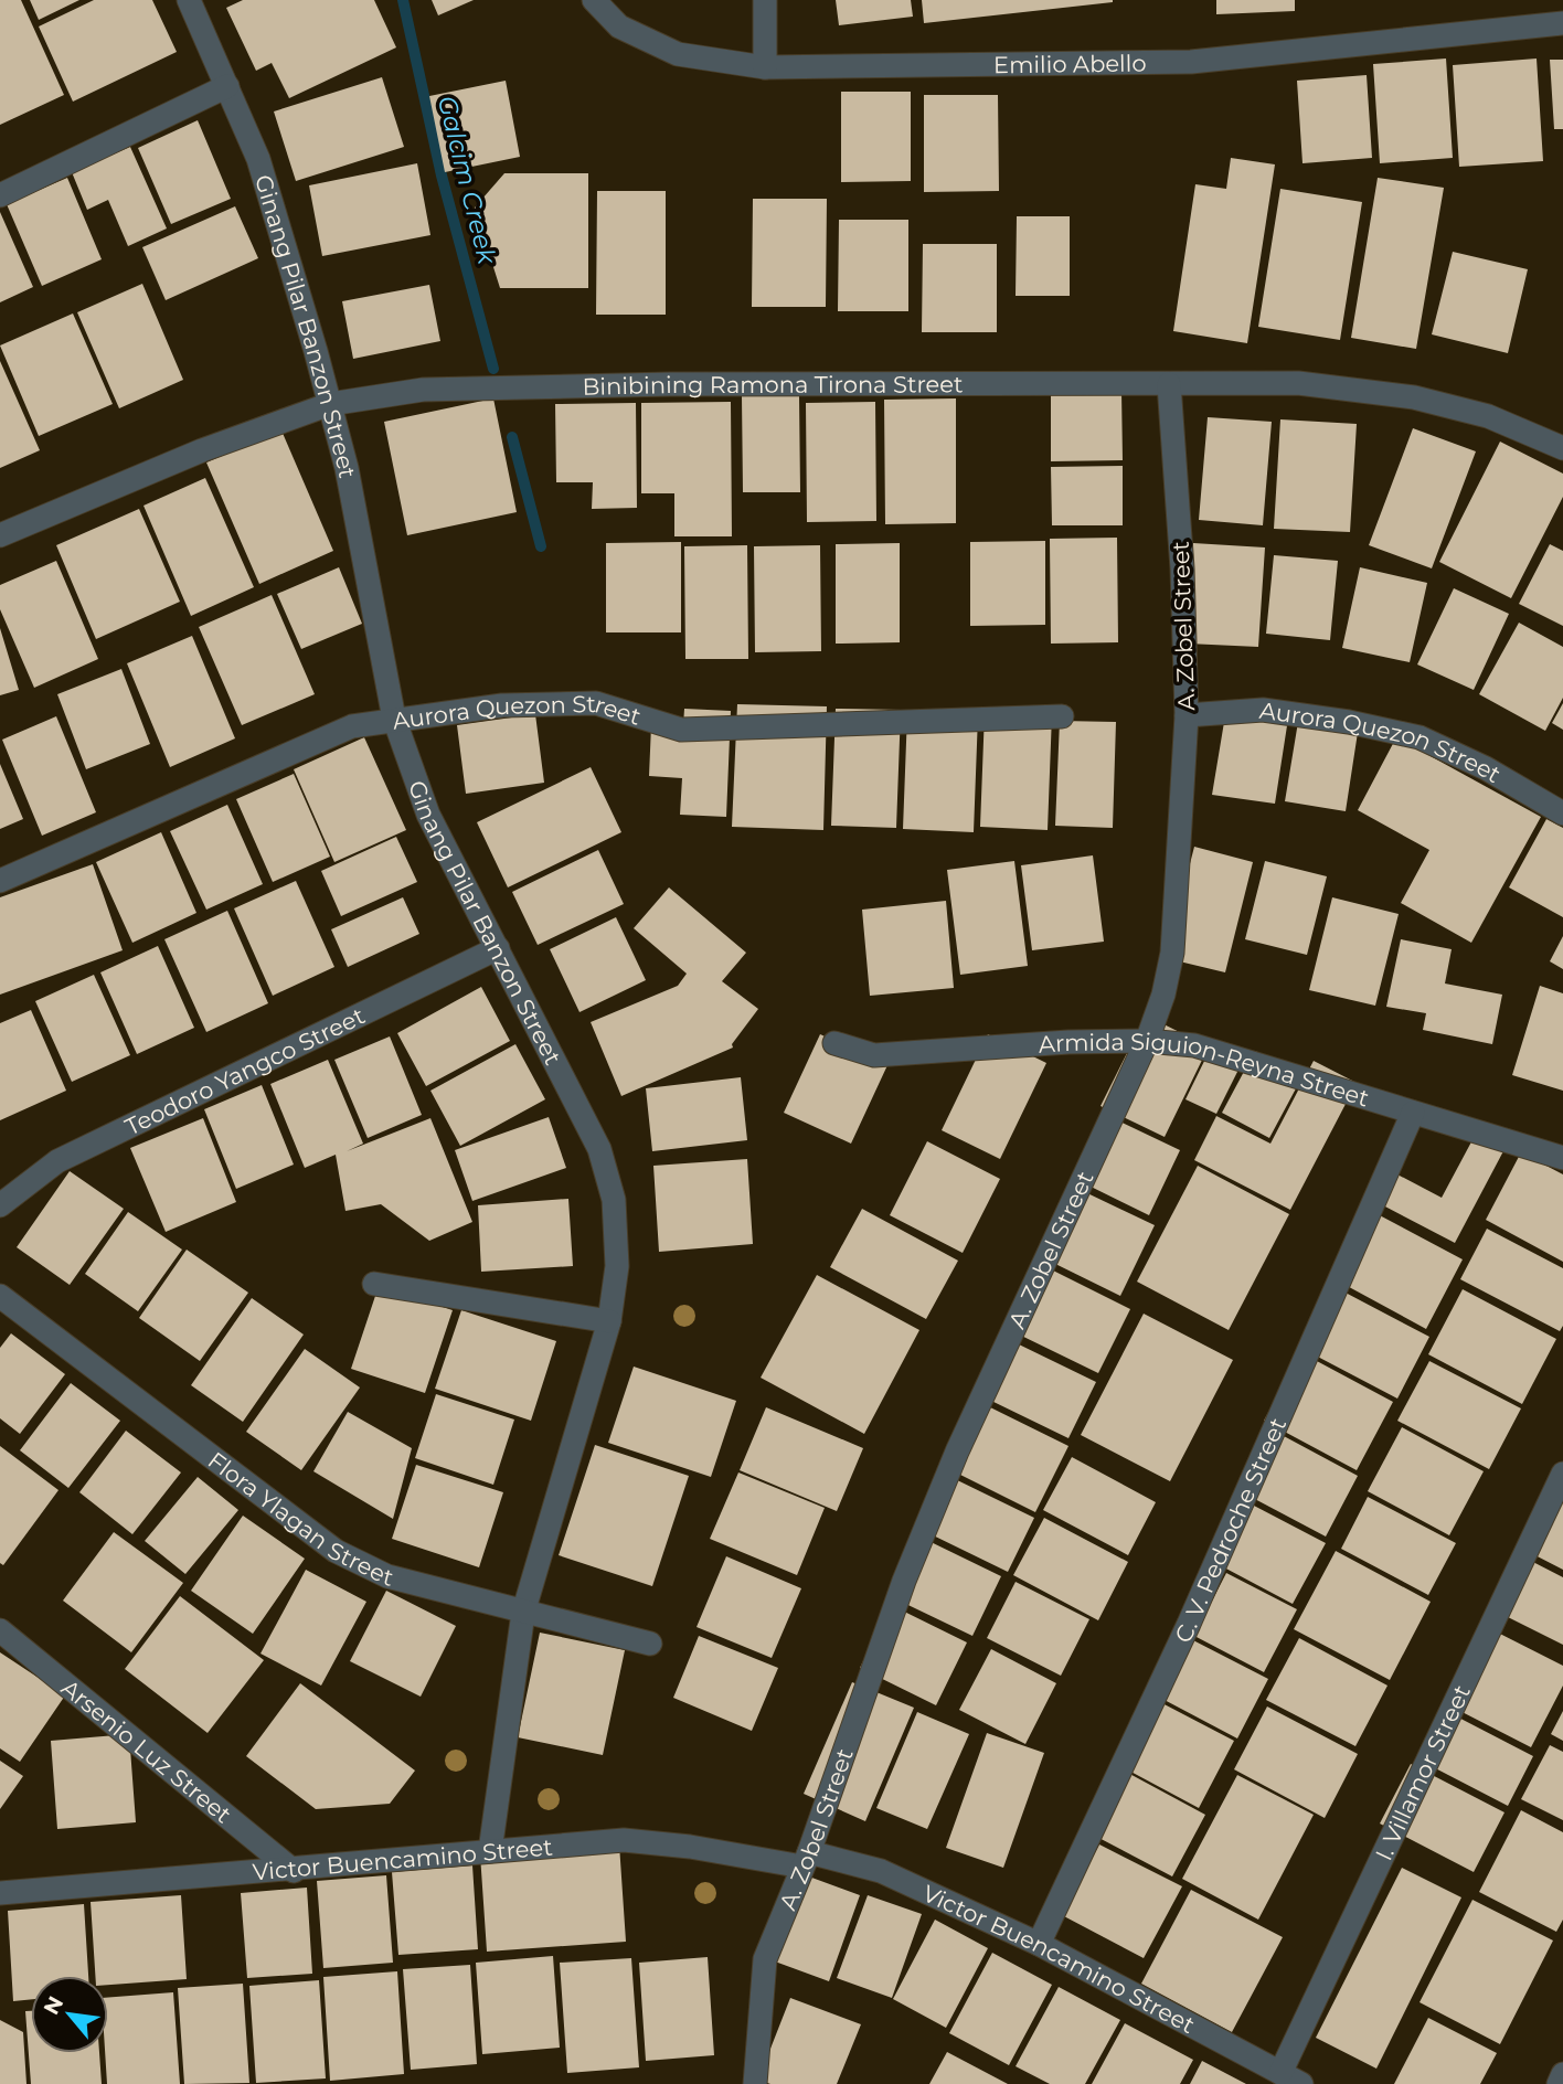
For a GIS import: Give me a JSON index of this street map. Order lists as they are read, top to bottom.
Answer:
{
  "streets": {
    "street": [
      "Emilio Abello",
      "Ginang Pilar Banzon Street",
      "Binibining Ramona Tirona Street",
      "A. Zobel Street",
      "Aurora Quezon Street",
      "Teodoro Yangco Street",
      "Armida Siguion-Reyna Street",
      "Flora Ylagan Street",
      "C. V. Pedroche Street",
      "Arsenio Luz Street",
      "I. Villamor Street",
      "Victor Buencamino Street"
    ]
  },
  "crossings": [
    ["Ginang Pilar Banzon Street", "Binibining Ramona Tirona Street"],
    ["Ginang Pilar Banzon Street", "Aurora Quezon Street"],
    ["Ginang Pilar Banzon Street", "Teodoro Yangco Street"],
    ["Ginang Pilar Banzon Street", "Flora Ylagan Street"],
    ["Ginang Pilar Banzon Street", "Victor Buencamino Street"],
    ["Binibining Ramona Tirona Street", "A. Zobel Street"],
    ["A. Zobel Street", "Aurora Quezon Street"],
    ["A. Zobel Street", "Armida Siguion-Reyna Street"],
    ["A. Zobel Street", "Victor Buencamino Street"],
    ["Armida Siguion-Reyna Street", "C. V. Pedroche Street"],
    ["C. V. Pedroche Street", "Victor Buencamino Street"],
    ["Arsenio Luz Street", "Victor Buencamino Street"],
    ["I. Villamor Street", "Victor Buencamino Street"]
  ],
  "water": ["Galcim Creek"],
  "north": "top left"
}
